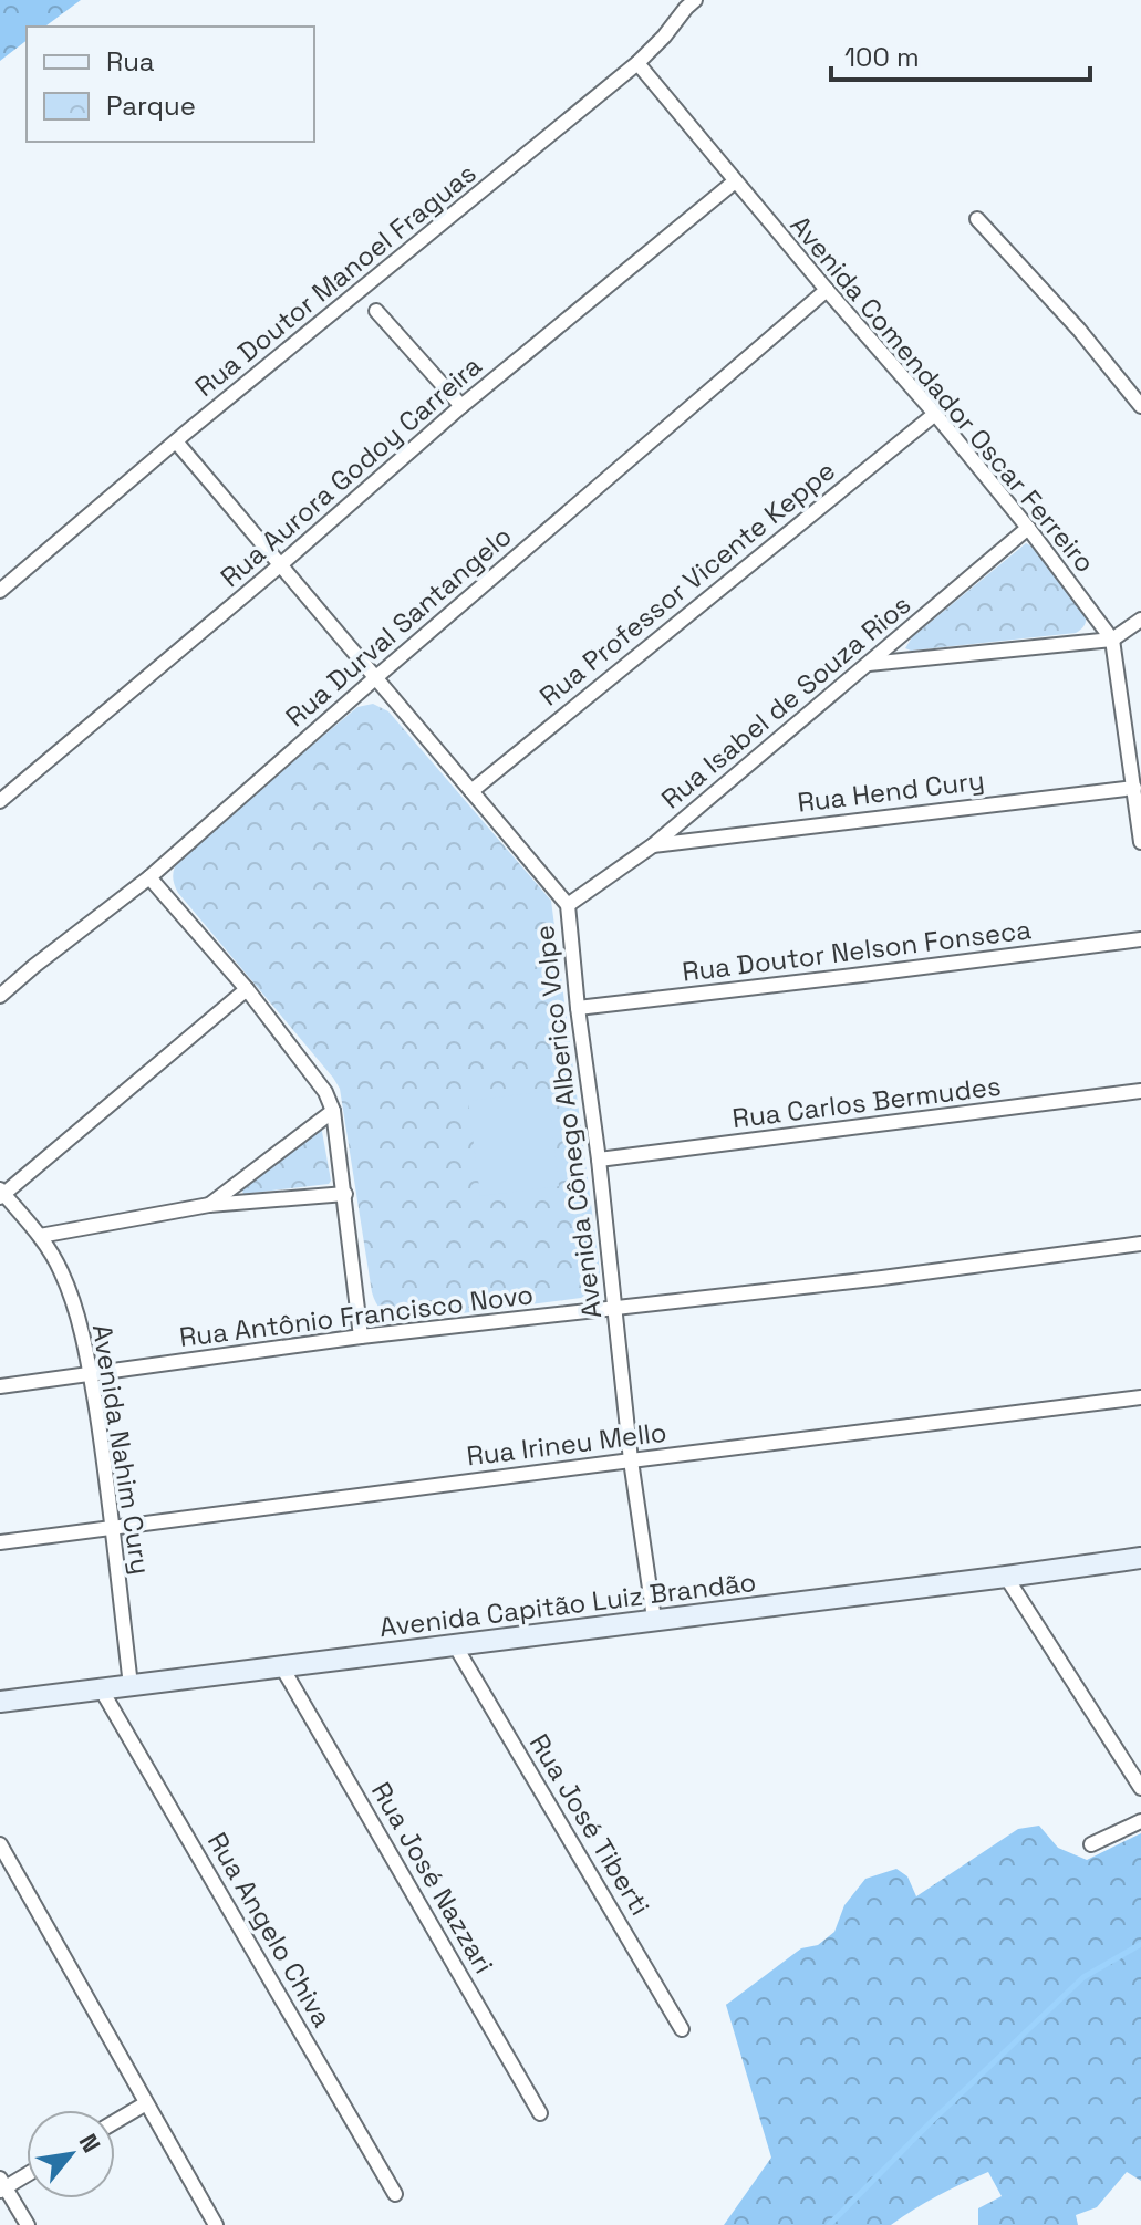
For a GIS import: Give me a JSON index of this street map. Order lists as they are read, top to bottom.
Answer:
{
  "streets": {
    "main road": ["Avenida Capitão Luiz Brandão"],
    "street": [
      "Rua Doutor Manoel Fraguas",
      "Avenida Comendador Oscar Ferreiro",
      "Rua Aurora Godoy Carreira",
      "Rua Professor Vicente Keppe",
      "Rua Durval Santangelo",
      "Rua Isabel de Souza Rios",
      "Rua Hend Cury",
      "Rua Doutor Nelson Fonseca",
      "Rua Carlos Bermudes",
      "Avenida Cônego Alberico Volpe",
      "Rua Antônio Francisco Novo",
      "Rua Irineu Mello",
      "Avenida Nahim Cury",
      "Rua José Tiberti",
      "Rua José Nazzari",
      "Rua Angelo Chiva"
    ]
  },
  "crossings": [
    ["Rua Doutor Manoel Fraguas", "Avenida Comendador Oscar Ferreiro"],
    ["Rua Doutor Manoel Fraguas", "Avenida Cônego Alberico Volpe"],
    ["Avenida Comendador Oscar Ferreiro", "Rua Aurora Godoy Carreira"],
    ["Avenida Comendador Oscar Ferreiro", "Rua Professor Vicente Keppe"],
    ["Avenida Comendador Oscar Ferreiro", "Rua Durval Santangelo"],
    ["Avenida Comendador Oscar Ferreiro", "Rua Isabel de Souza Rios"],
    ["Avenida Comendador Oscar Ferreiro", "Rua Hend Cury"],
    ["Rua Aurora Godoy Carreira", "Avenida Cônego Alberico Volpe"],
    ["Rua Professor Vicente Keppe", "Avenida Cônego Alberico Volpe"],
    ["Rua Durval Santangelo", "Avenida Cônego Alberico Volpe"],
    ["Rua Isabel de Souza Rios", "Rua Hend Cury"],
    ["Rua Isabel de Souza Rios", "Avenida Cônego Alberico Volpe"],
    ["Rua Doutor Nelson Fonseca", "Avenida Cônego Alberico Volpe"],
    ["Rua Carlos Bermudes", "Avenida Cônego Alberico Volpe"],
    ["Avenida Cônego Alberico Volpe", "Rua Antônio Francisco Novo"],
    ["Avenida Cônego Alberico Volpe", "Rua Irineu Mello"],
    ["Avenida Cônego Alberico Volpe", "Avenida Capitão Luiz Brandão"],
    ["Rua Antônio Francisco Novo", "Avenida Nahim Cury"],
    ["Rua Irineu Mello", "Avenida Nahim Cury"],
    ["Avenida Nahim Cury", "Avenida Capitão Luiz Brandão"],
    ["Avenida Capitão Luiz Brandão", "Rua José Tiberti"],
    ["Avenida Capitão Luiz Brandão", "Rua José Nazzari"],
    ["Avenida Capitão Luiz Brandão", "Rua Angelo Chiva"]
  ],
  "legend": ["Rua", "Parque"],
  "scale_bar": "100 m",
  "north": "top right"
}
